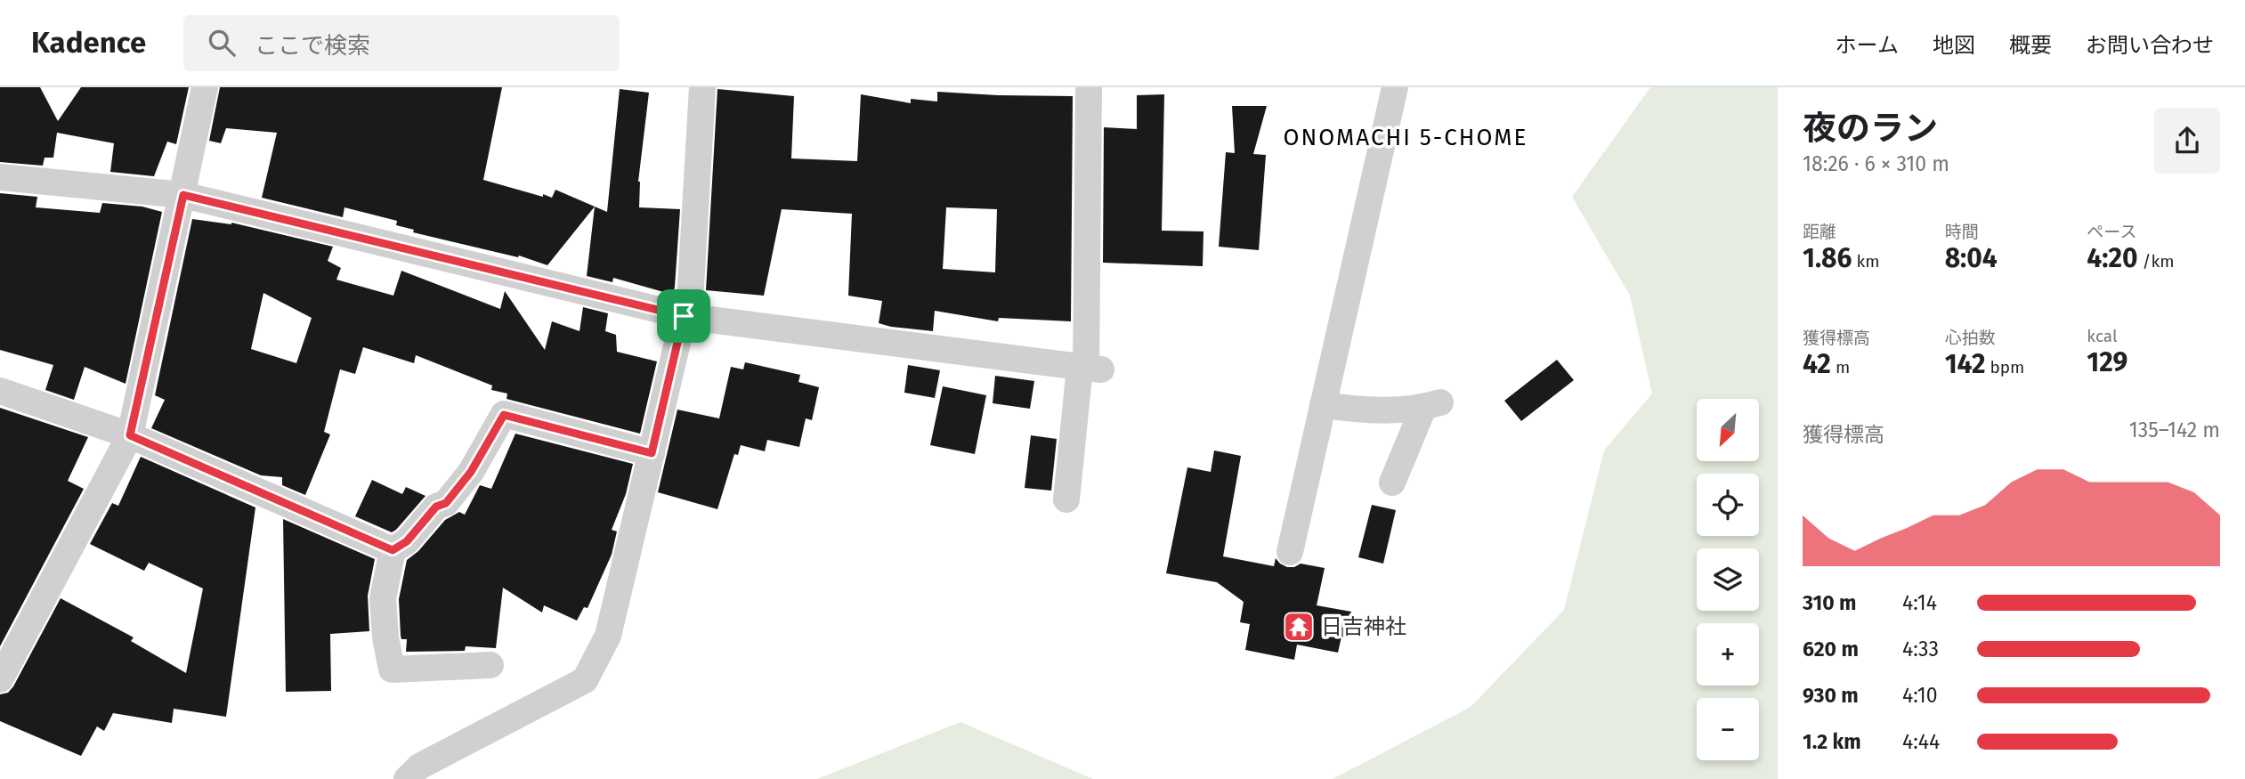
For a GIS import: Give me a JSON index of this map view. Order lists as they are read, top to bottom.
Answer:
{
  "districts": ["ONOMACHI 5-CHOME"],
  "places": {
    "temple": ["日吉神社"]
  },
  "north": "bottom left",
  "page": {
    "header": "Kadence",
    "search": "ここで検索",
    "nav": [
      "ホーム",
      "地図",
      "概要",
      "お問い合わせ"
    ],
    "heading": ["夜のラン", "18:26 · 6 × 310 m"],
    "stats": [
      ["距離", "1.86 km"],
      ["時間", "8:04"],
      ["ペース", "4:20 /km"],
      ["獲得標高", "42 m"],
      ["心拍数", "142 bpm"],
      ["kcal", "129"]
    ],
    "map_buttons": ["+", "−"],
    "chart": ["獲得標高", "135–142 m"],
    "list": [
      {
        "name": "310 m",
        "note": "4:14"
      },
      {
        "name": "620 m",
        "note": "4:33"
      },
      {
        "name": "930 m",
        "note": "4:10"
      },
      {
        "name": "1.2 km",
        "note": "4:44"
      }
    ]
  }
}
